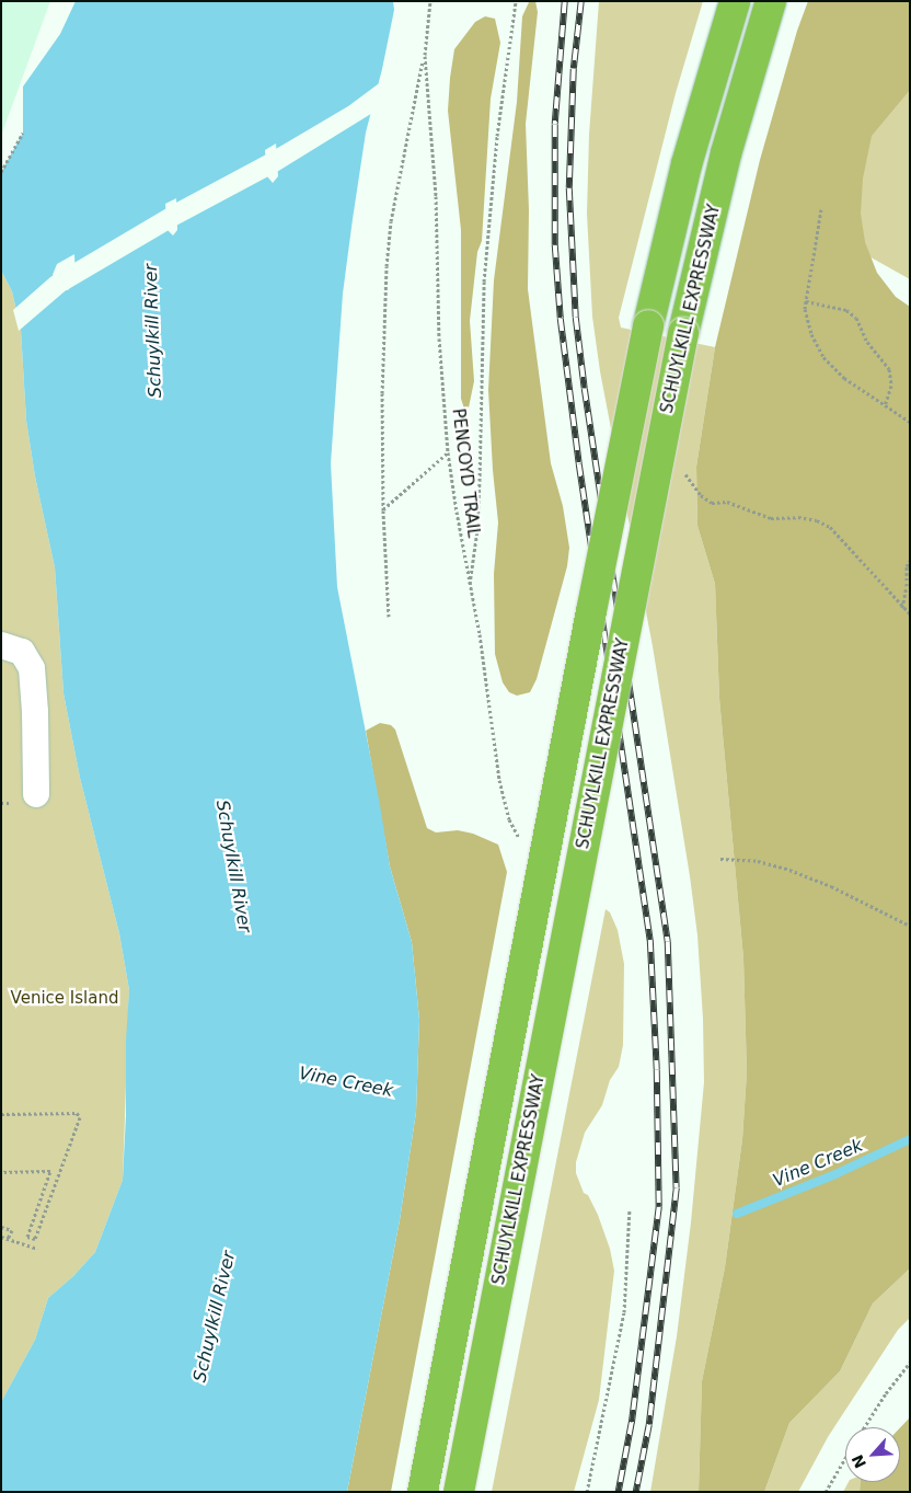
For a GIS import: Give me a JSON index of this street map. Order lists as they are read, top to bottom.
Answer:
{
  "streets": {
    "highway": ["SCHUYLKILL EXPRESSWAY"],
    "path": ["PENCOYD TRAIL"]
  },
  "water": ["Schuylkill River", "Vine Creek"],
  "parks": ["Venice Island"],
  "north": "bottom left"
}
